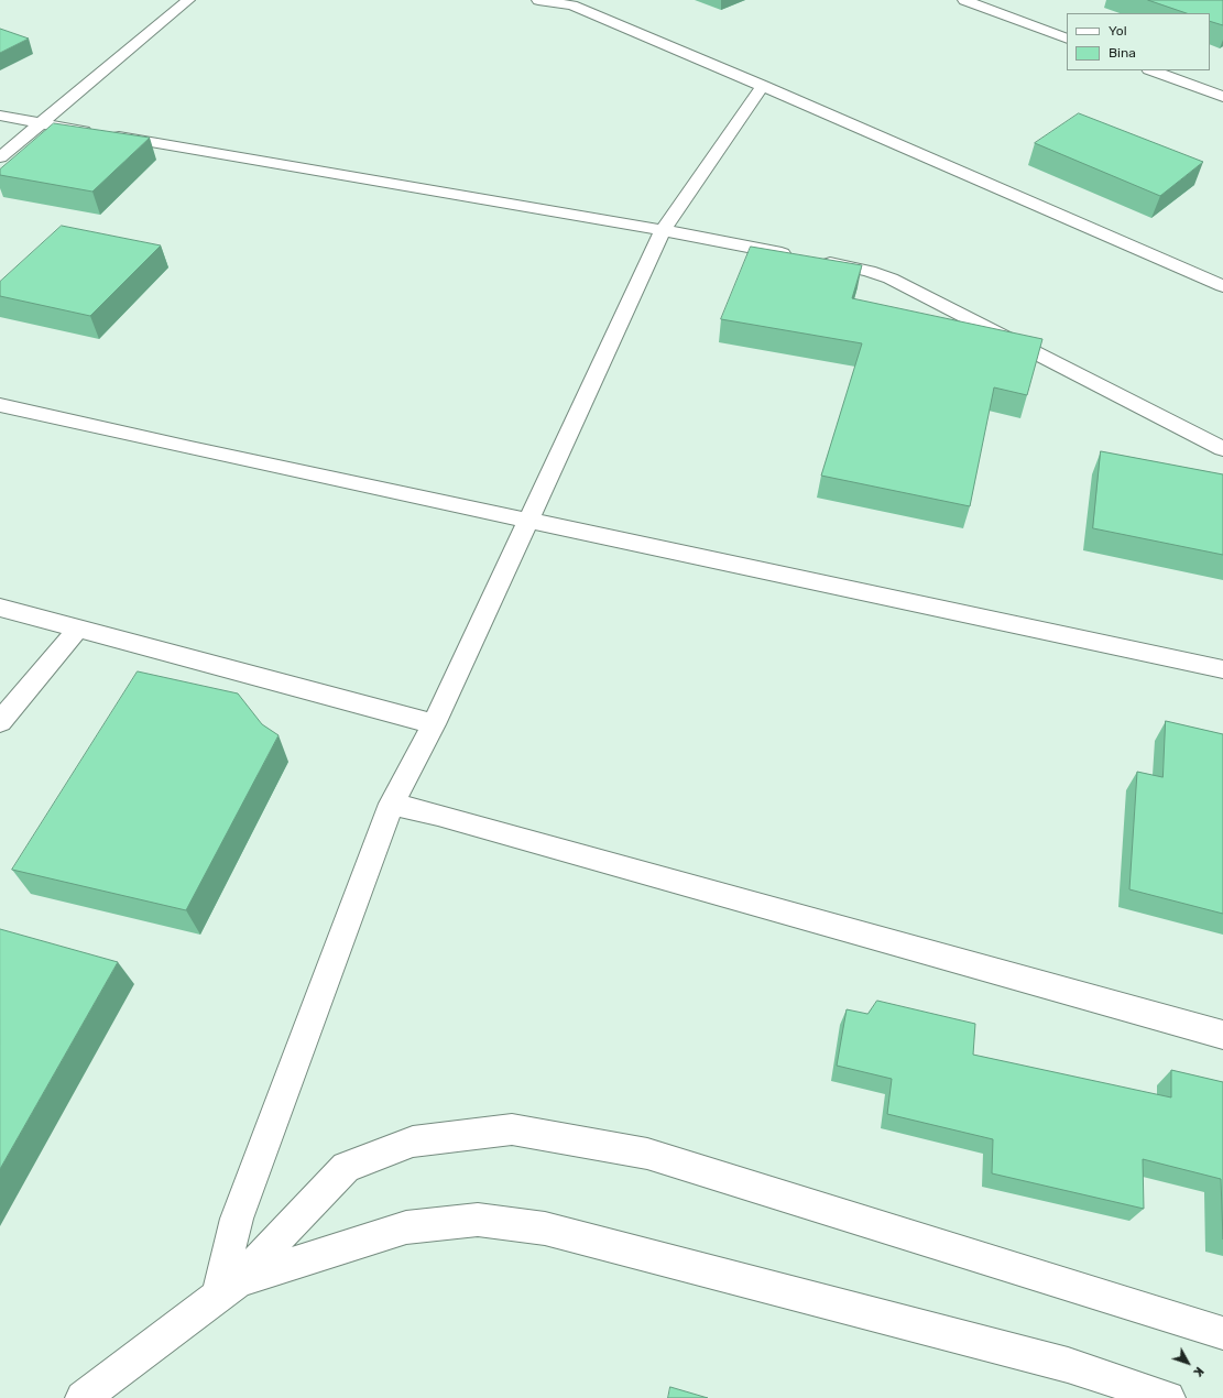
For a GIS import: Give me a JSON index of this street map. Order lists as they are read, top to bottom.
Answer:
{
  "legend": ["Yol", "Bina"],
  "north": "bottom right"
}
